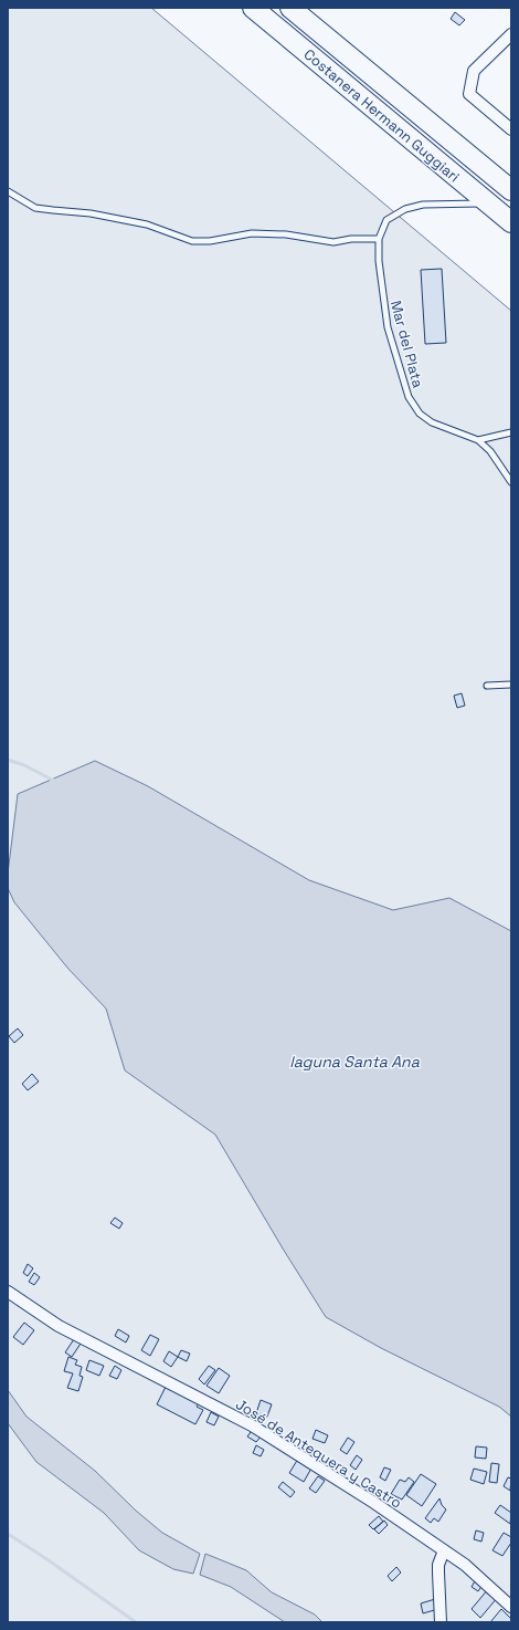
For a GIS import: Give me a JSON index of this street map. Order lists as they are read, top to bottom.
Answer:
{
  "streets": {
    "highway": ["Costanera Hermann Guggiari"],
    "street": ["José de Antequera y Castro"],
    "lane": ["Mar del Plata"]
  },
  "water": ["laguna Santa Ana"]
}
